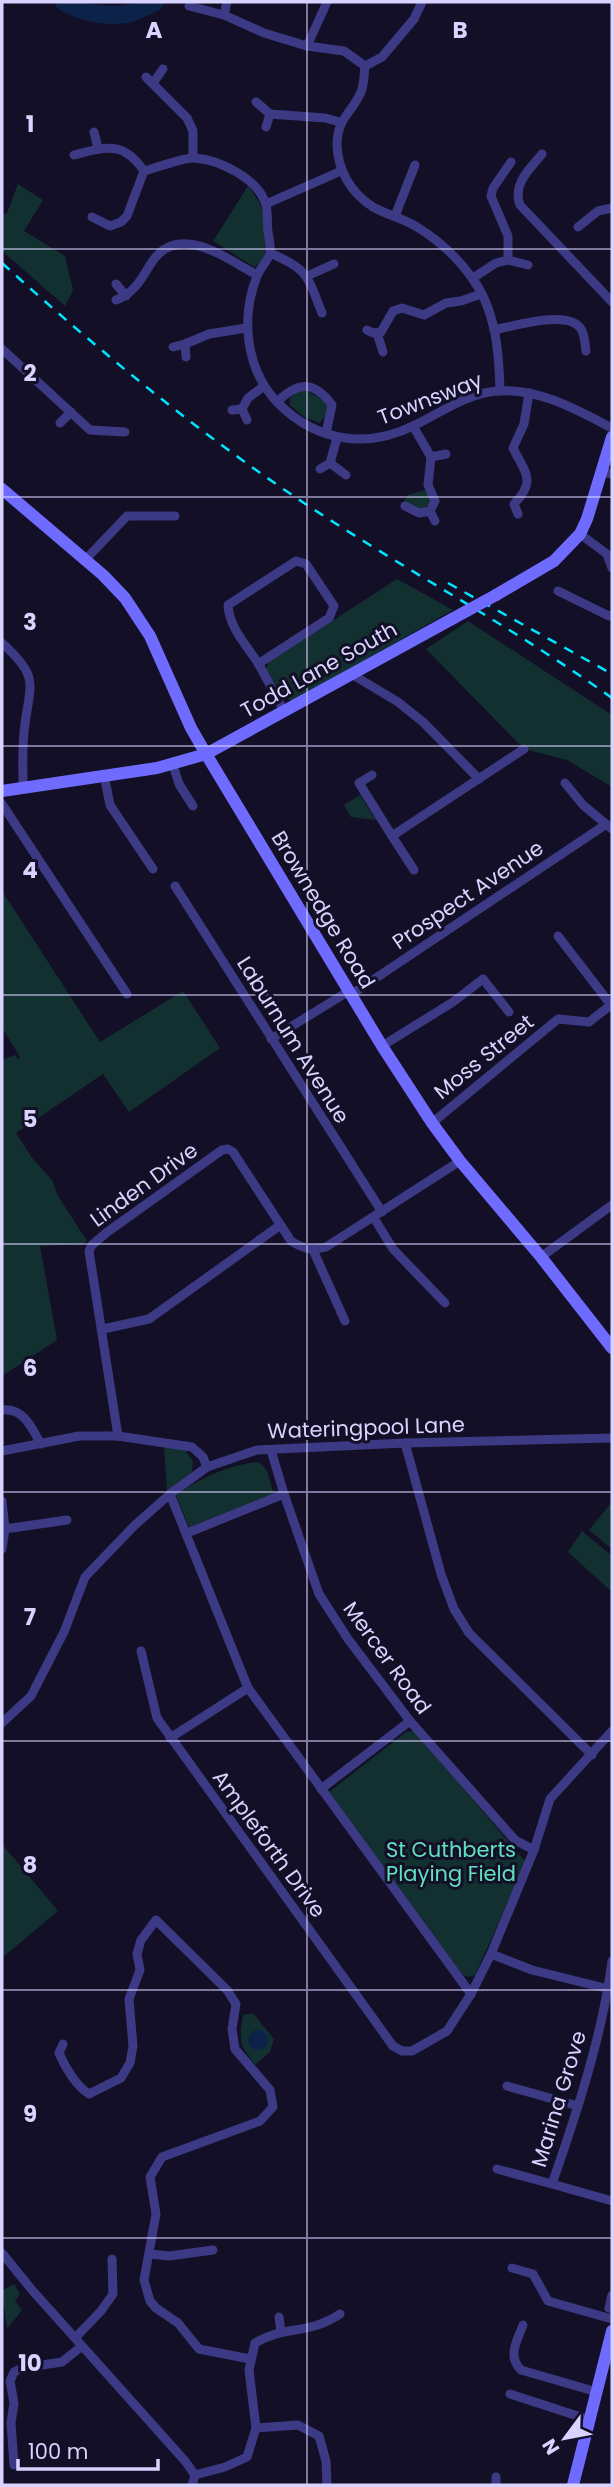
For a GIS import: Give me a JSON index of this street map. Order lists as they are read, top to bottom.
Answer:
{
  "streets": {
    "main road": ["Todd Lane South", "Brownedge Road"],
    "street": [
      "Townsway",
      "Prospect Avenue",
      "Laburnum Avenue",
      "Moss Street",
      "Linden Drive",
      "Wateringpool Lane",
      "Mercer Road",
      "Ampleforth Drive",
      "Marina Grove"
    ]
  },
  "crossings": [
    ["Todd Lane South", "Brownedge Road"],
    ["Prospect Avenue", "Brownedge Road"],
    ["Prospect Avenue", "Laburnum Avenue"],
    ["Brownedge Road", "Moss Street"],
    ["Wateringpool Lane", "Mercer Road"]
  ],
  "parks": ["St Cuthberts Playing Field"],
  "scale_bar": "100 m",
  "north": "bottom left",
  "grid": {
    "columns": ["A", "B"],
    "rows": [
      "1",
      "2",
      "3",
      "4",
      "5",
      "6",
      "7",
      "8",
      "9",
      "10"
    ]
  }
}
